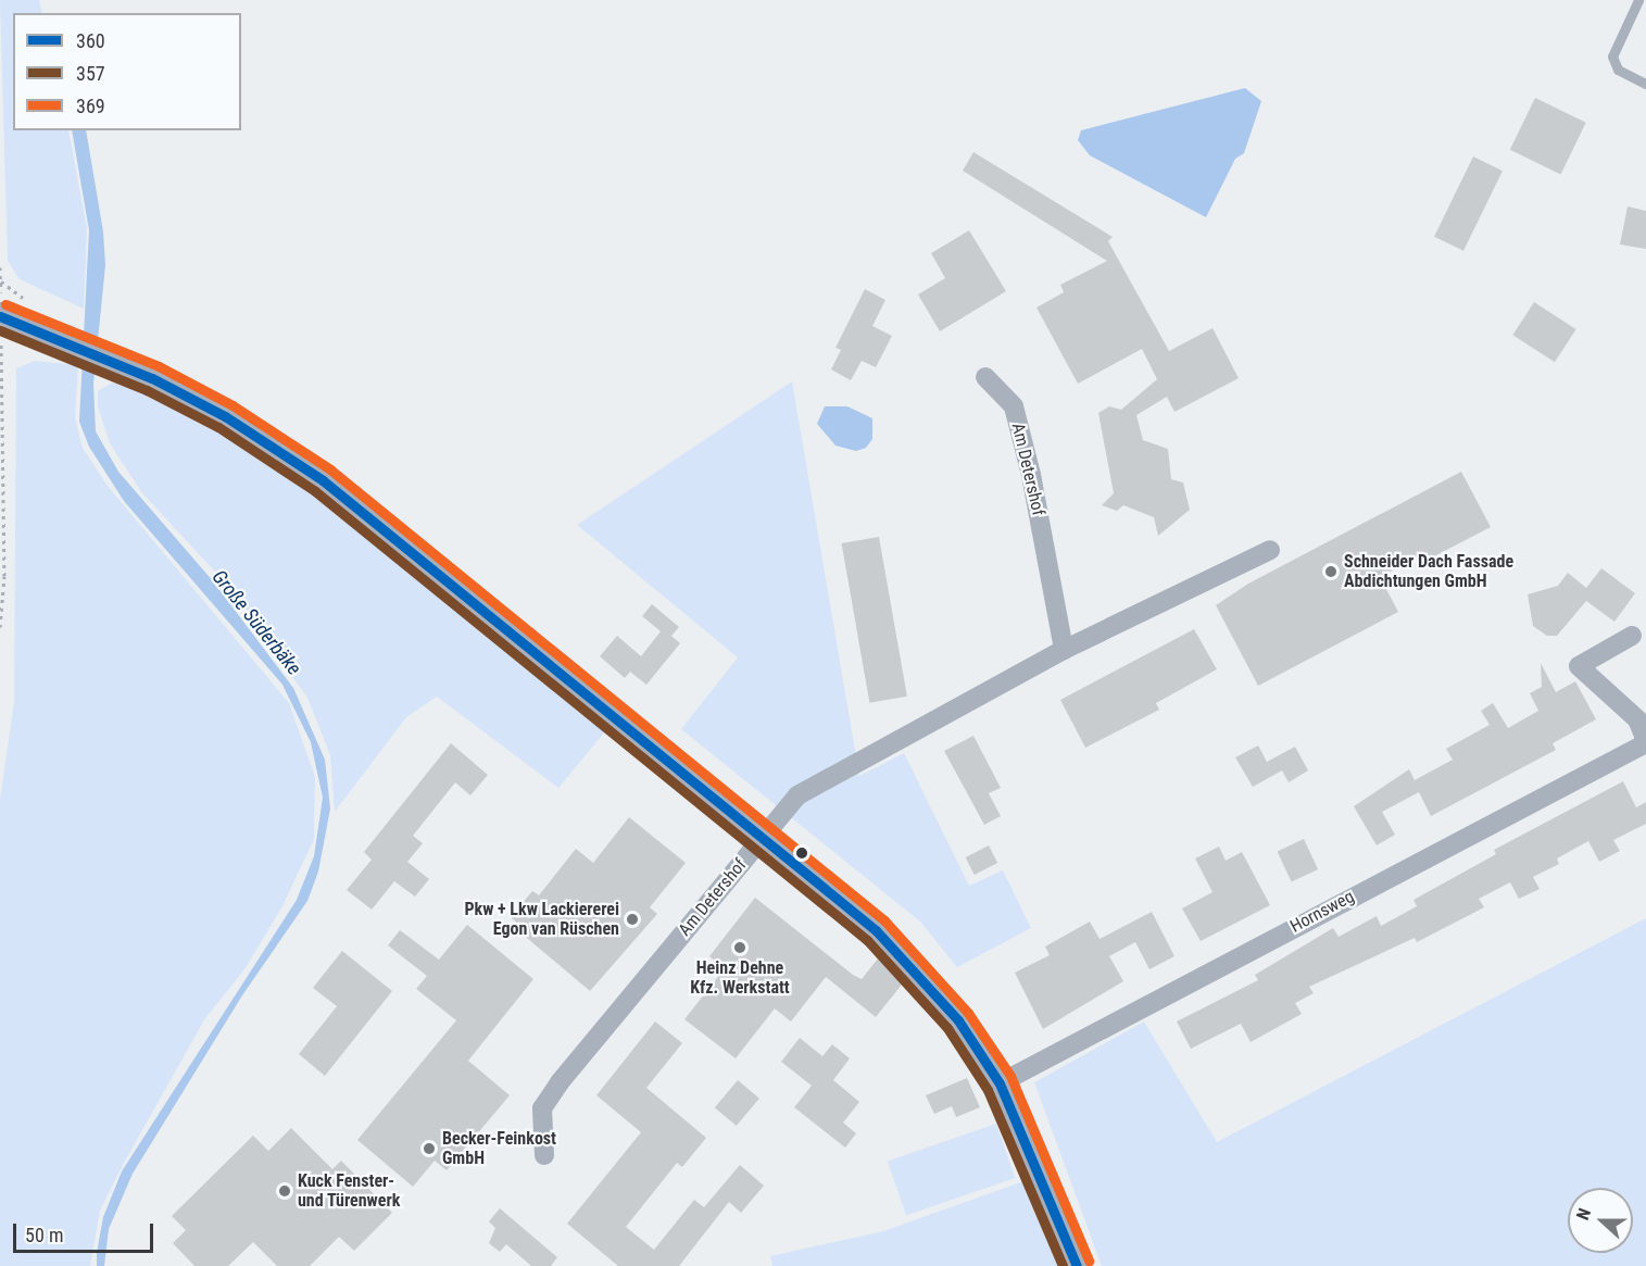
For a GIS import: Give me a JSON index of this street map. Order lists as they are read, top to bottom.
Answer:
{
  "streets": {
    "street": ["Am Detershof", "Hornsweg"]
  },
  "water": ["Große Süderbäke"],
  "places": [
    "Schneider Dach Fassade Abdichtungen GmbH",
    "Pkw + Lkw Lackiererei Egon van Rüschen",
    "Heinz Dehne Kfz. Werkstatt",
    "Becker-Feinkost GmbH",
    "Kuck Fenster- und Türenwerk"
  ],
  "lines": ["transit line 369", "transit line 360", "transit line 357"],
  "legend": ["360", "357", "369"],
  "scale_bar": "50 m",
  "north": "left"
}
